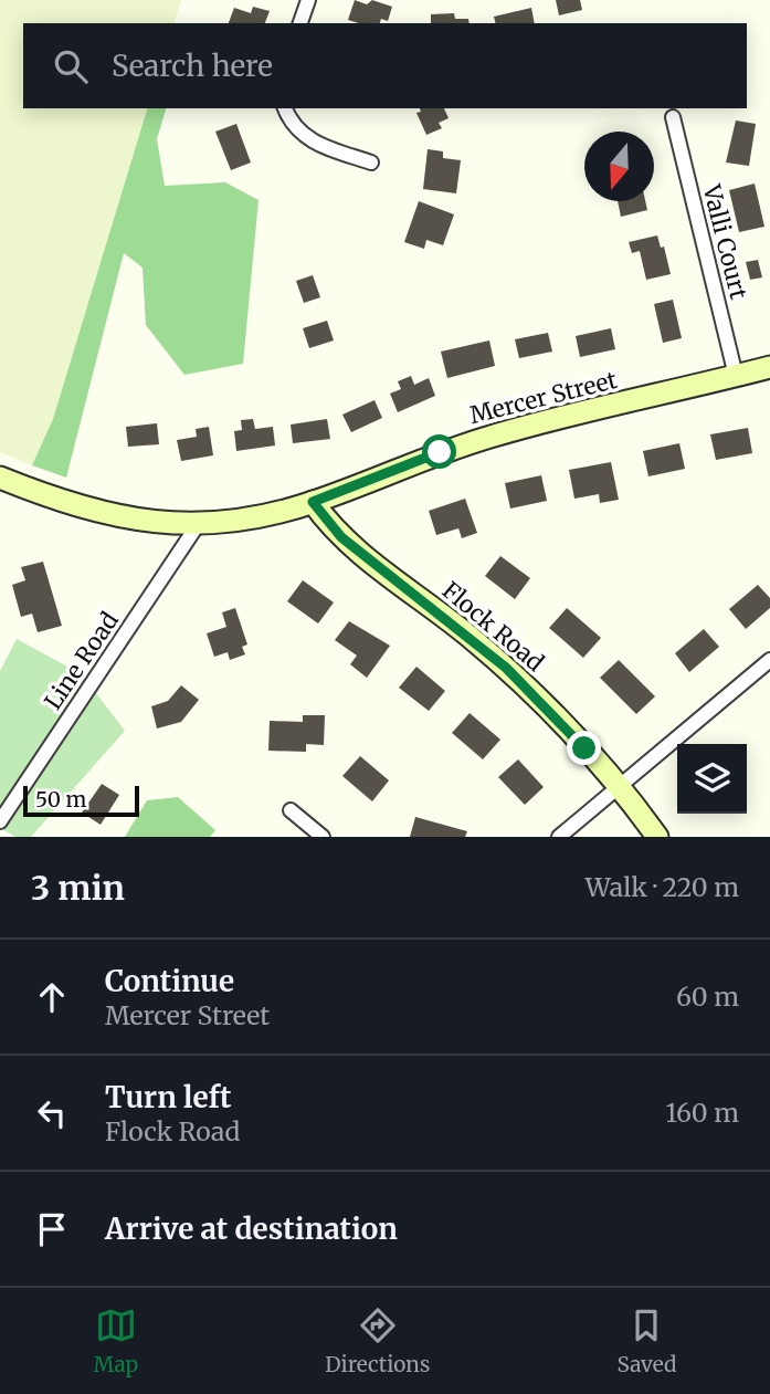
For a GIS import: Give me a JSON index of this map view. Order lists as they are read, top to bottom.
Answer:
{
  "streets": {
    "street": [
      "Valli Court",
      "Mercer Street",
      "Flock Road",
      "Line Road"
    ]
  },
  "crossings": [
    ["Valli Court", "Mercer Street"],
    ["Mercer Street", "Flock Road"],
    ["Mercer Street", "Line Road"]
  ],
  "scale_bar": "50 m",
  "north": "bottom",
  "page": {
    "search": "Search here",
    "scale": "50 m",
    "heading": ["3 min", "Walk · 220 m"],
    "list": [
      ["Continue", "Mercer Street", "60 m"],
      ["Turn left", "Flock Road", "160 m"],
      "Arrive at destination"
    ],
    "nav": ["Map", "Directions", "Saved"]
  }
}
